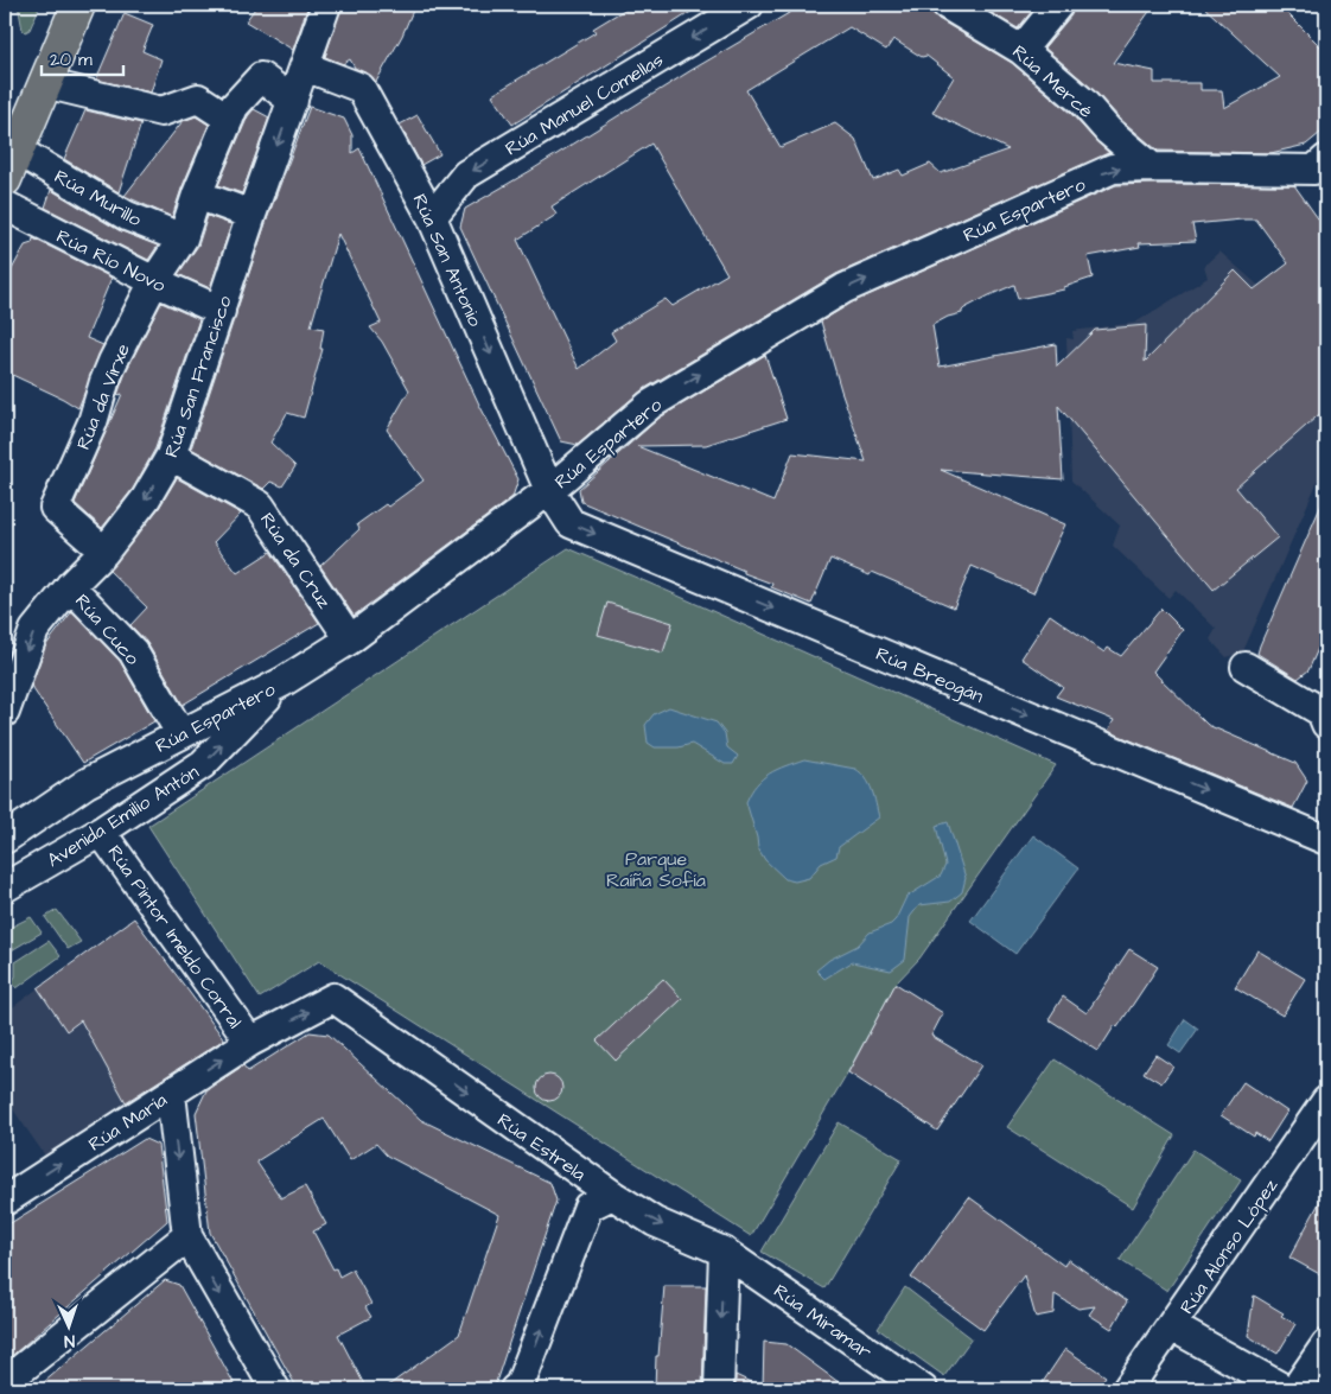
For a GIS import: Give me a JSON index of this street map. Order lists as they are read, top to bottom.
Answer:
{
  "streets": {
    "street": [
      "Rúa Mercé",
      "Rúa Manuel Comellas",
      "Rúa Murillo",
      "Rúa Espartero",
      "Rúa Río Novo",
      "Rúa San Antonio",
      "Rúa San Francisco",
      "Rúa da Virxe",
      "Rúa da Cruz",
      "Rúa Cuco",
      "Rúa Breogán",
      "Avenida Emilio Antón",
      "Rúa Pintor Imeldo Corral",
      "Rúa María",
      "Rúa Estrela",
      "Rúa Alonso López",
      "Rúa Miramar"
    ]
  },
  "crossings": [
    ["Rúa Mercé", "Rúa Espartero"],
    ["Rúa Manuel Comellas", "Rúa San Antonio"],
    ["Rúa Murillo", "Rúa da Virxe"],
    ["Rúa Espartero", "Rúa San Antonio"],
    ["Rúa Espartero", "Rúa da Cruz"],
    ["Rúa Espartero", "Rúa Cuco"],
    ["Rúa Espartero", "Rúa Breogán"],
    ["Rúa Espartero", "Avenida Emilio Antón"],
    ["Rúa Río Novo", "Rúa San Francisco"],
    ["Rúa Río Novo", "Rúa da Virxe"],
    ["Rúa San Antonio", "Rúa San Francisco"],
    ["Rúa San Antonio", "Rúa Breogán"],
    ["Rúa San Francisco", "Rúa da Virxe"],
    ["Rúa San Francisco", "Rúa da Cruz"],
    ["Rúa San Francisco", "Rúa Cuco"],
    ["Avenida Emilio Antón", "Rúa Pintor Imeldo Corral"],
    ["Rúa Pintor Imeldo Corral", "Rúa María"],
    ["Rúa Pintor Imeldo Corral", "Rúa Estrela"],
    ["Rúa María", "Rúa Estrela"],
    ["Rúa Estrela", "Rúa Miramar"]
  ],
  "one_way": [
    "Rúa Manuel Comellas",
    "Rúa Espartero",
    "Rúa San Antonio",
    "Rúa San Francisco",
    "Rúa Breogán",
    "Avenida Emilio Antón",
    "Rúa Estrela"
  ],
  "parks": ["Parque Raíña Sofía"],
  "scale_bar": "20 m",
  "north": "bottom"
}
